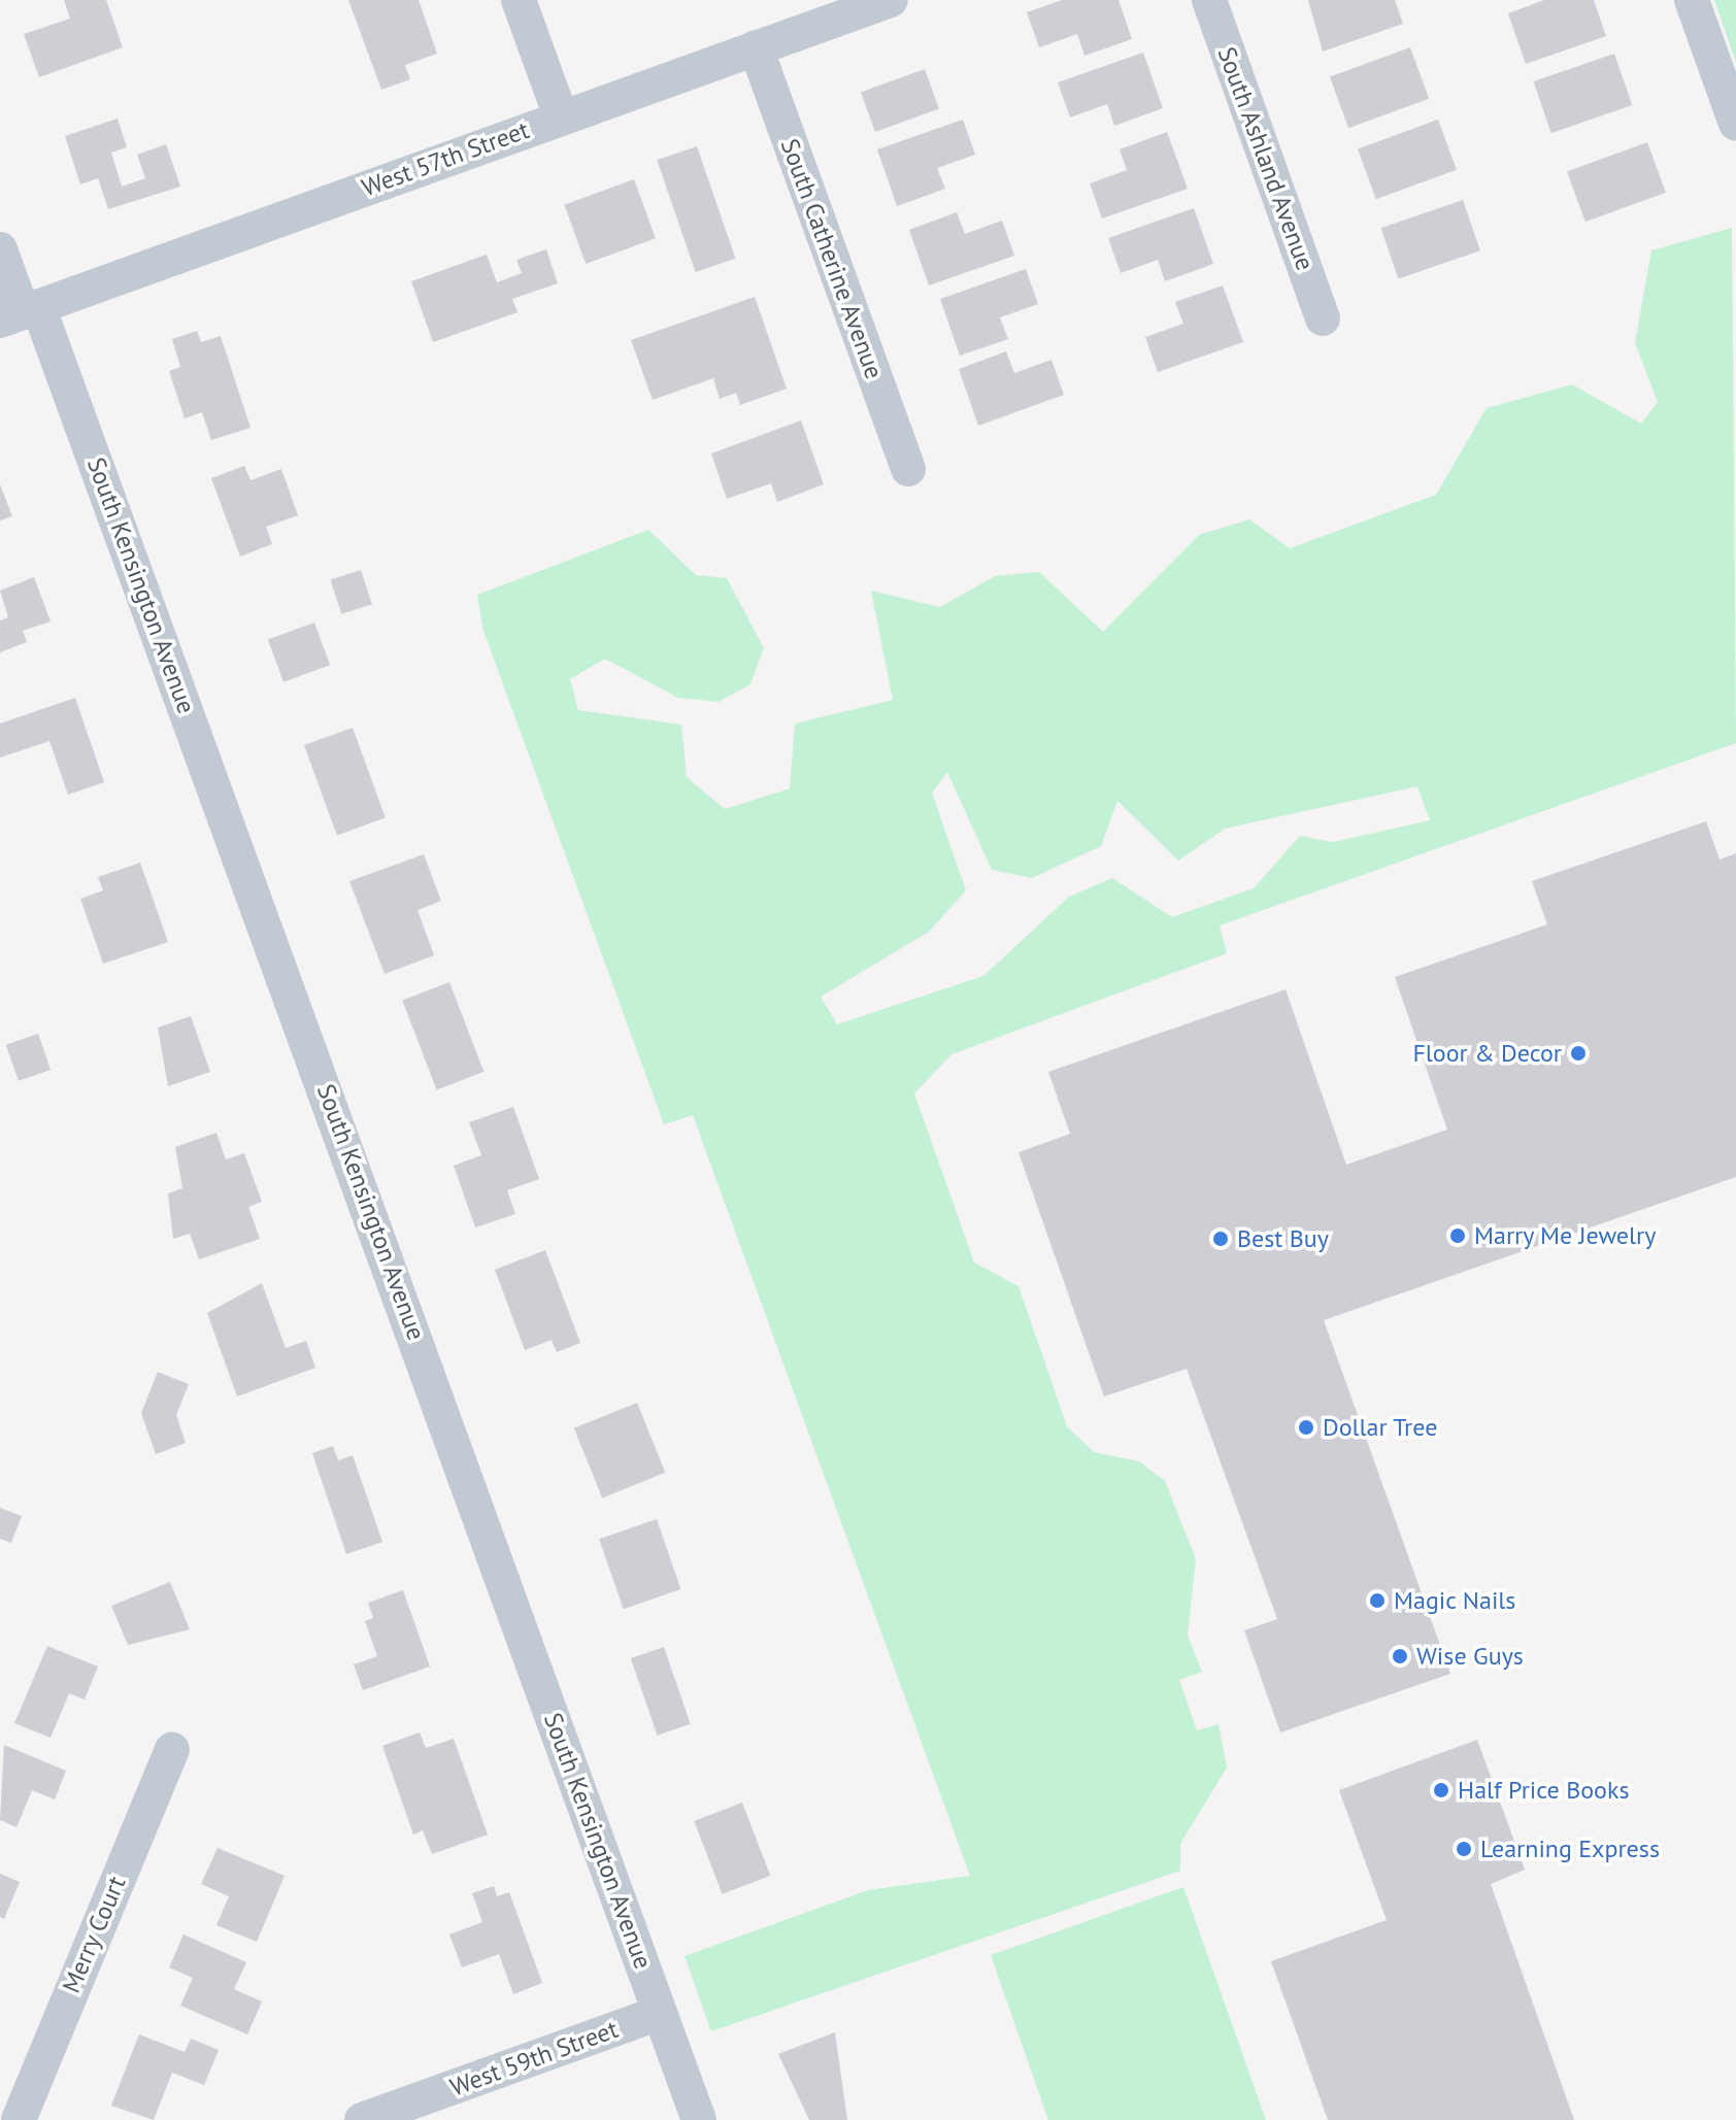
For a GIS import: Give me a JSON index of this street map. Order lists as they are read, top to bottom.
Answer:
{
  "streets": {
    "street": [
      "West 57th Street",
      "South Ashland Avenue",
      "South Catherine Avenue",
      "South Kensington Avenue",
      "Merry Court",
      "West 59th Street"
    ]
  },
  "crossings": [
    ["West 57th Street", "South Catherine Avenue"],
    ["West 57th Street", "South Kensington Avenue"],
    ["South Kensington Avenue", "West 59th Street"]
  ],
  "places": [
    "Floor & Decor",
    "Marry Me Jewelry",
    "Best Buy",
    "Dollar Tree",
    "Magic Nails",
    "Wise Guys",
    "Half Price Books",
    "Learning Express"
  ]
}
